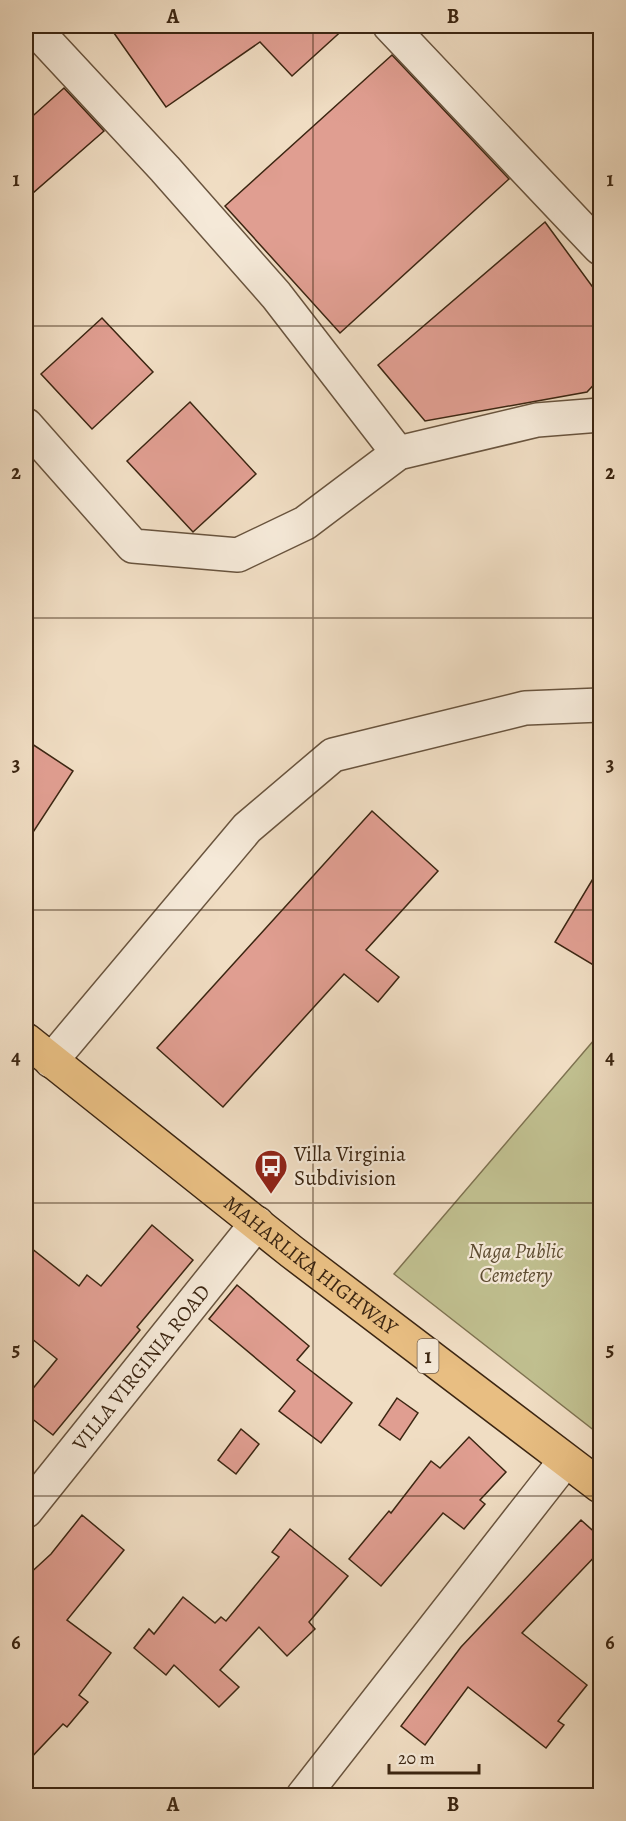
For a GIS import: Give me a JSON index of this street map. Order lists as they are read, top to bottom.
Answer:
{
  "streets": {
    "main road": ["MAHARLIKA HIGHWAY", "1"],
    "street": ["VILLA VIRGINIA ROAD"]
  },
  "crossings": [
    ["MAHARLIKA HIGHWAY", "VILLA VIRGINIA ROAD"]
  ],
  "parks": ["Naga Public Cemetery"],
  "places": {
    "bus stop": ["Villa Virginia Subdivision"]
  },
  "scale_bar": "20 m",
  "grid": {
    "columns": ["A", "B"],
    "rows": [
      "1",
      "2",
      "3",
      "4",
      "5",
      "6"
    ]
  }
}
